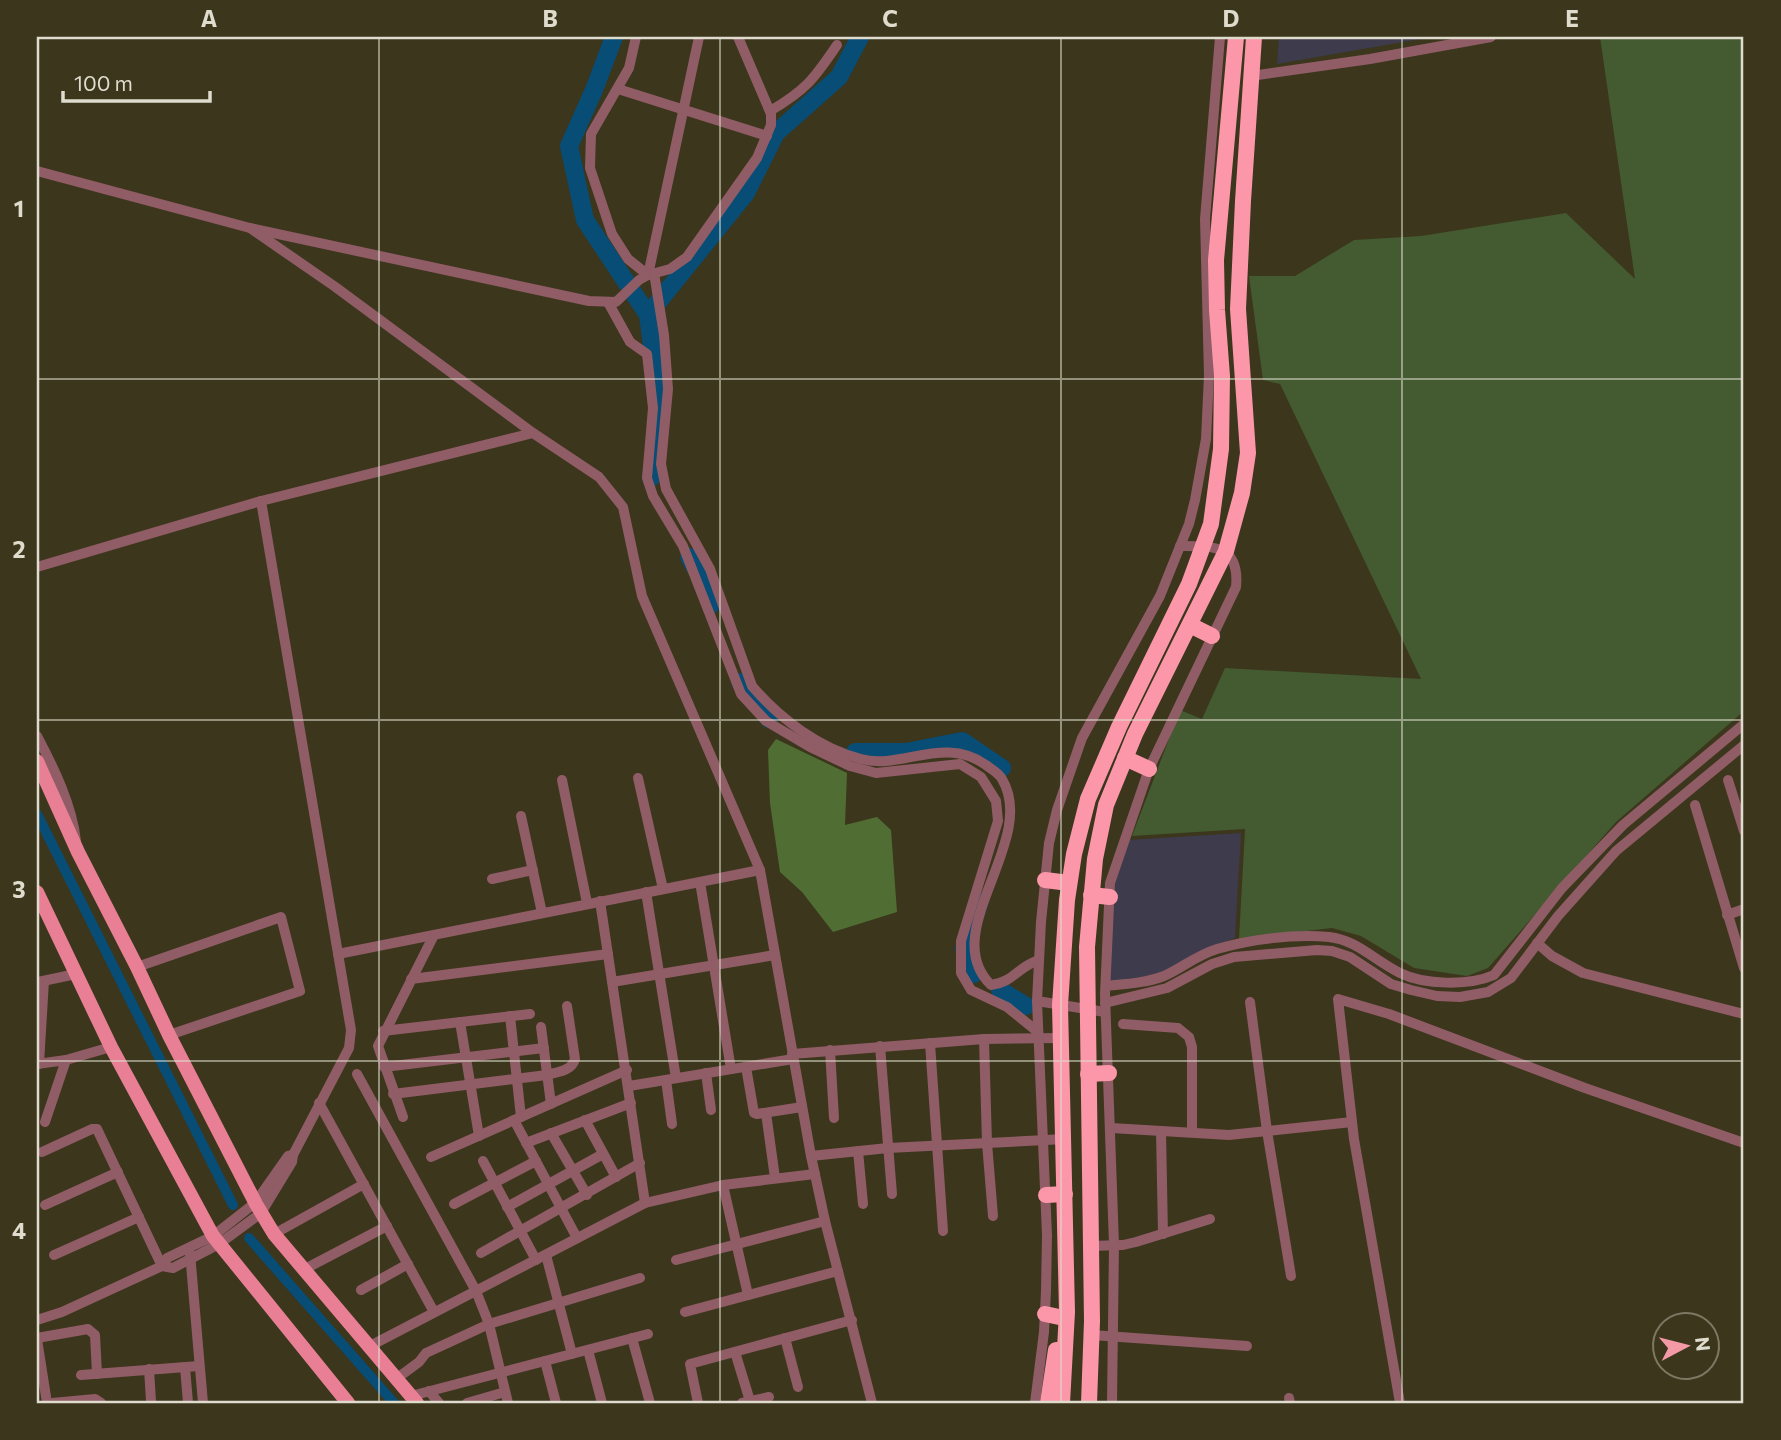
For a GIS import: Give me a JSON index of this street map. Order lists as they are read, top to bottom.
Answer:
{
  "scale_bar": "100 m",
  "north": "right",
  "grid": {
    "columns": [
      "A",
      "B",
      "C",
      "D",
      "E"
    ],
    "rows": [
      "1",
      "2",
      "3",
      "4"
    ]
  }
}
